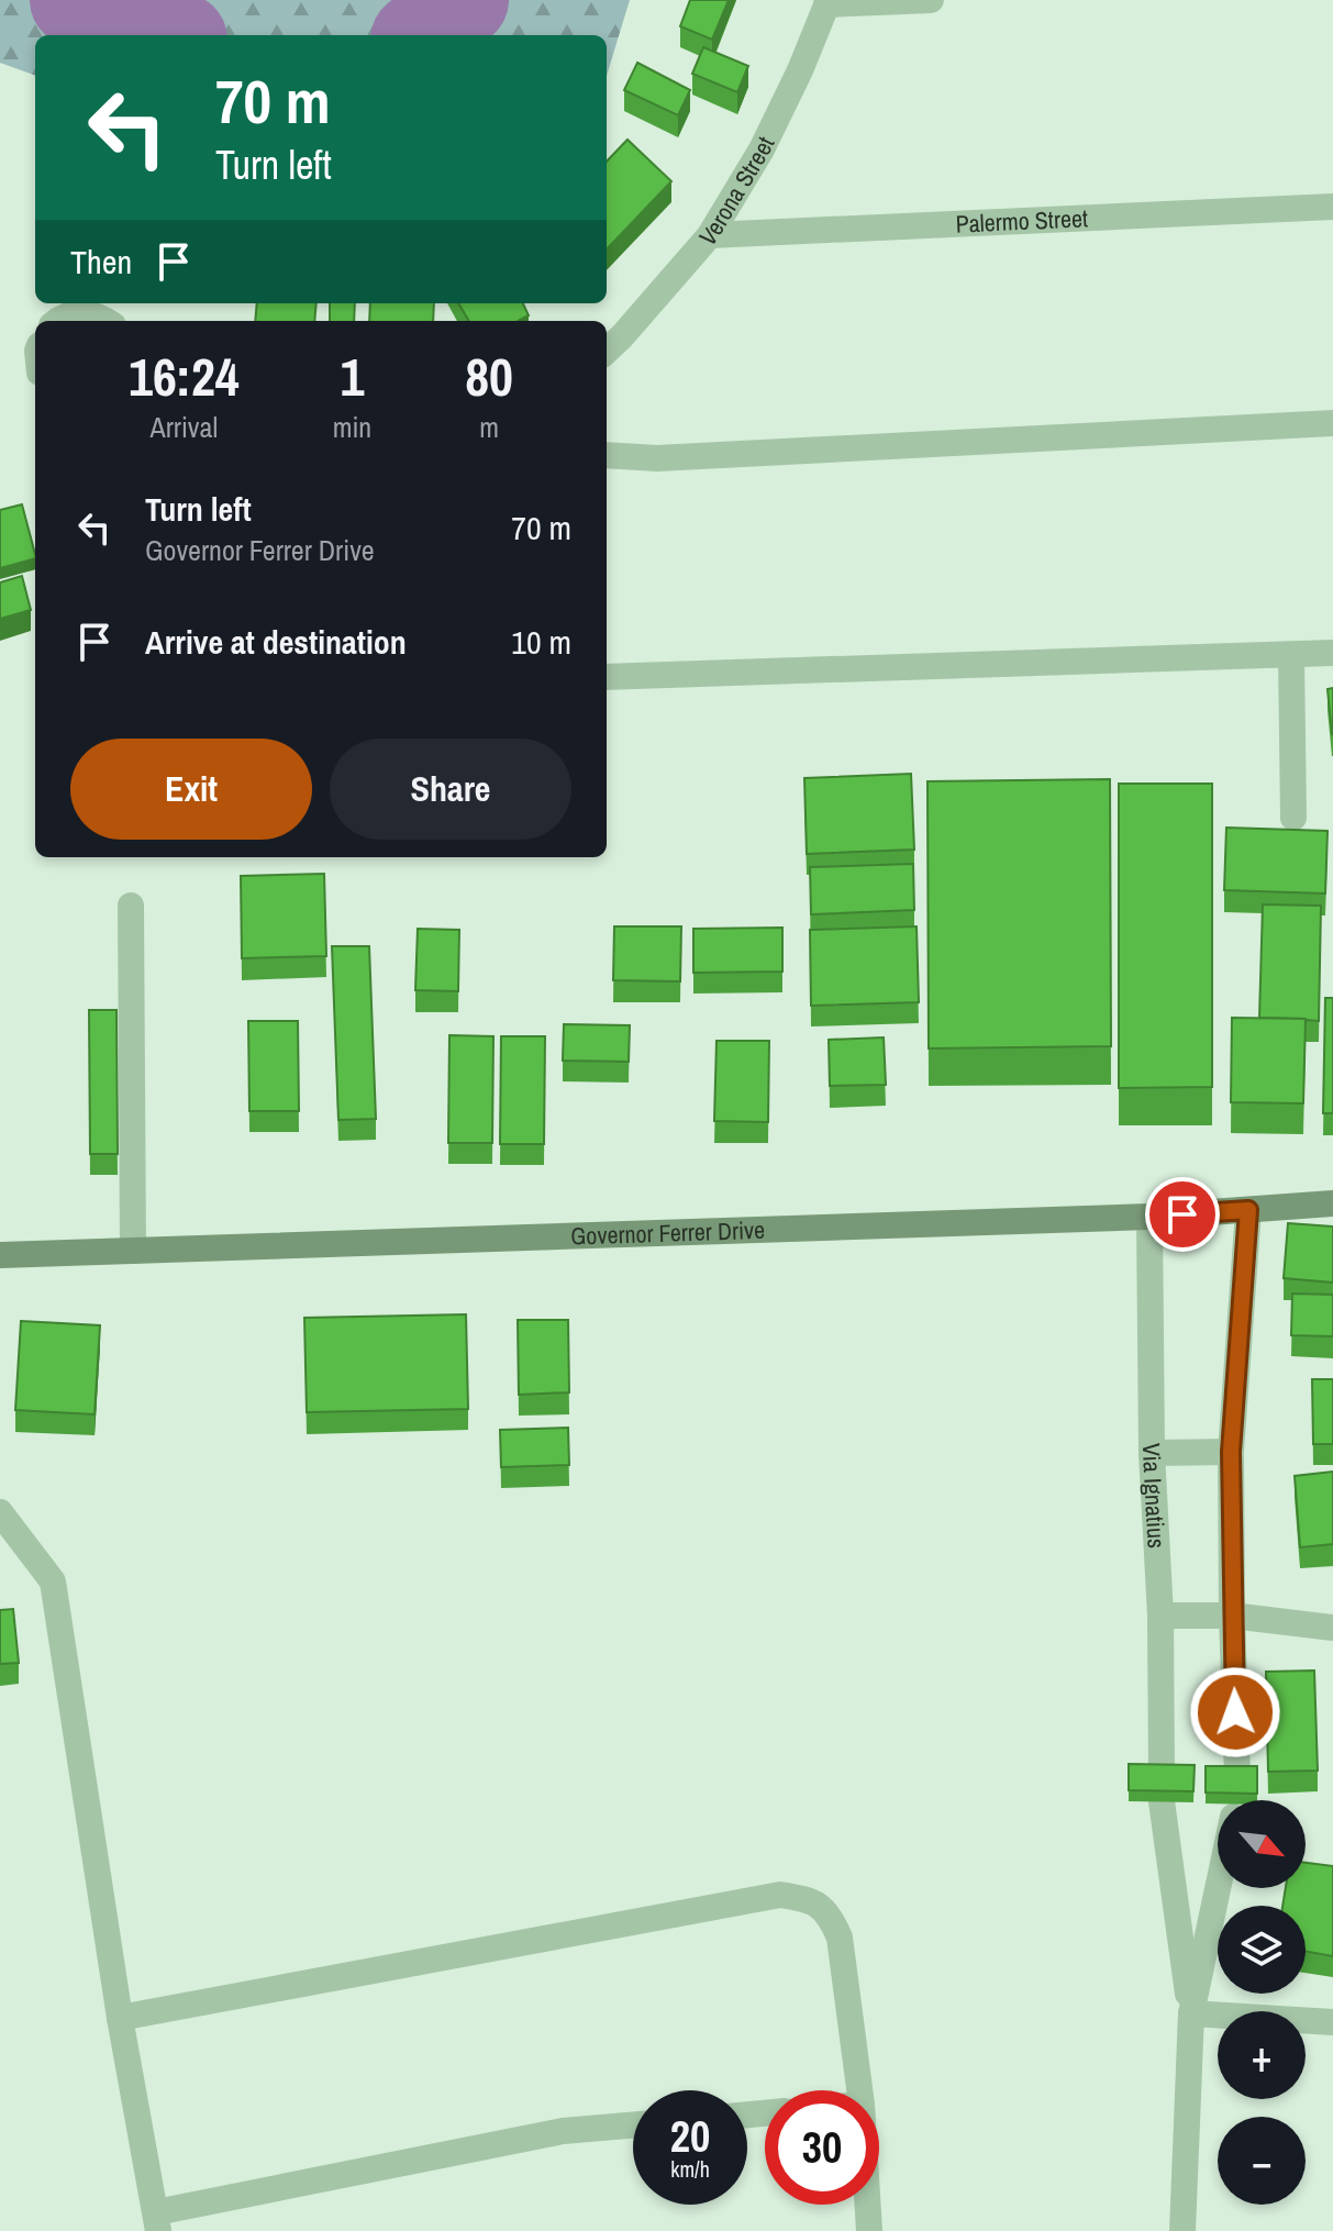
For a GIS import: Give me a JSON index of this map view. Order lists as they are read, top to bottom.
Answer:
{
  "streets": {
    "main road": ["Governor Ferrer Drive"],
    "street": ["Verona Street", "Palermo Street", "Via Ignatius"]
  },
  "crossings": [
    ["Verona Street", "Palermo Street"],
    ["Governor Ferrer Drive", "Via Ignatius"]
  ],
  "north": "bottom right",
  "page": {
    "turn": ["70 m", "Turn left"],
    "then": "Then",
    "eta": [
      "16:24",
      "Arrival",
      "1",
      "min",
      "80",
      "m"
    ],
    "list": [
      {
        "name": "Turn left",
        "note": "Governor Ferrer Drive",
        "value": "70 m"
      },
      {
        "name": "Arrive at destination",
        "value": "10 m"
      }
    ],
    "buttons": ["Exit", "Share"],
    "map_buttons": ["+", "−"],
    "speed": "20 km/h",
    "limit": "30"
  }
}
